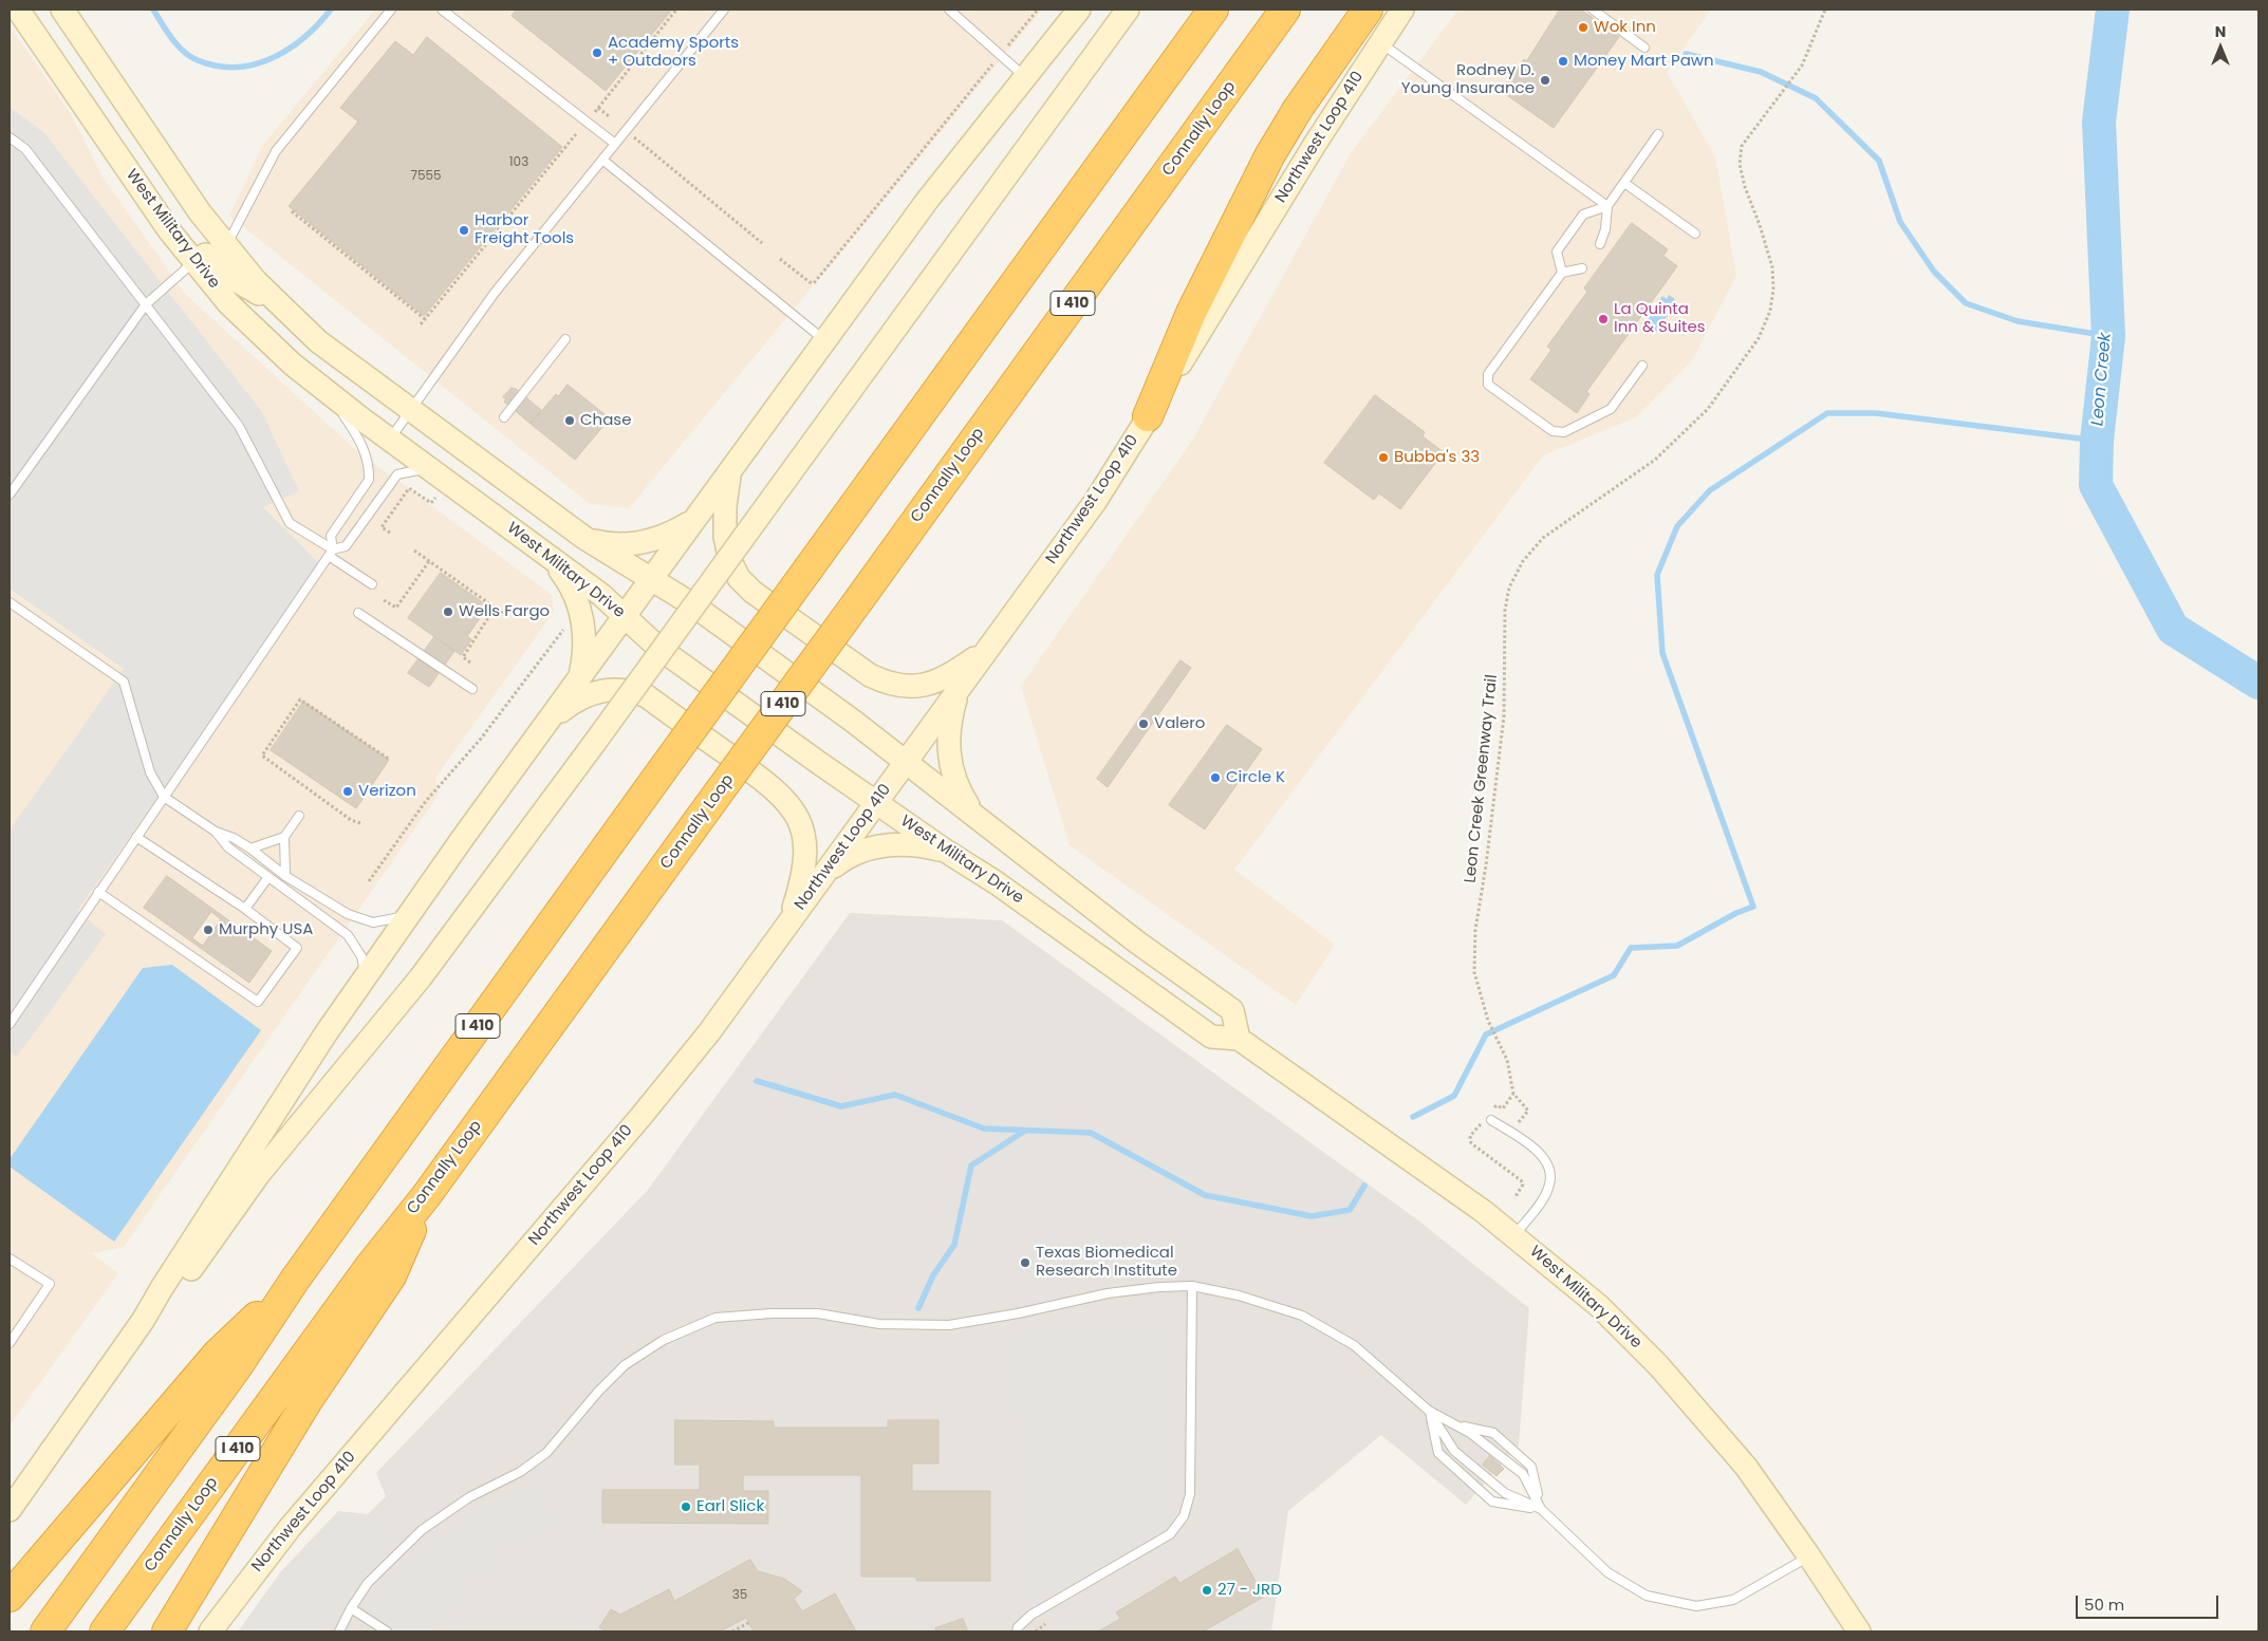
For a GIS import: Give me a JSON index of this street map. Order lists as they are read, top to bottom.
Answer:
{
  "streets": {
    "highway": ["Connally Loop", "I 410"],
    "main road": ["Northwest Loop 410", "West Military Drive"],
    "path": ["Leon Creek Greenway Trail"]
  },
  "crossings": [
    ["Northwest Loop 410", "West Military Drive"]
  ],
  "water": ["Leon Creek"],
  "places": [
    "Wok Inn",
    "Academy Sports + Outdoors",
    "Money Mart Pawn",
    "Rodney D. Young Insurance",
    "Harbor Freight Tools",
    "La Quinta Inn & Suites",
    "Chase",
    "Bubba's 33",
    "Wells Fargo",
    "Valero",
    "Circle K",
    "Verizon",
    "Murphy USA",
    "Texas Biomedical Research Institute",
    "Earl Slick",
    "27 - JRD"
  ],
  "house_numbers": ["103", "7555", "35"],
  "scale_bar": "50 m",
  "north": "top"
}
